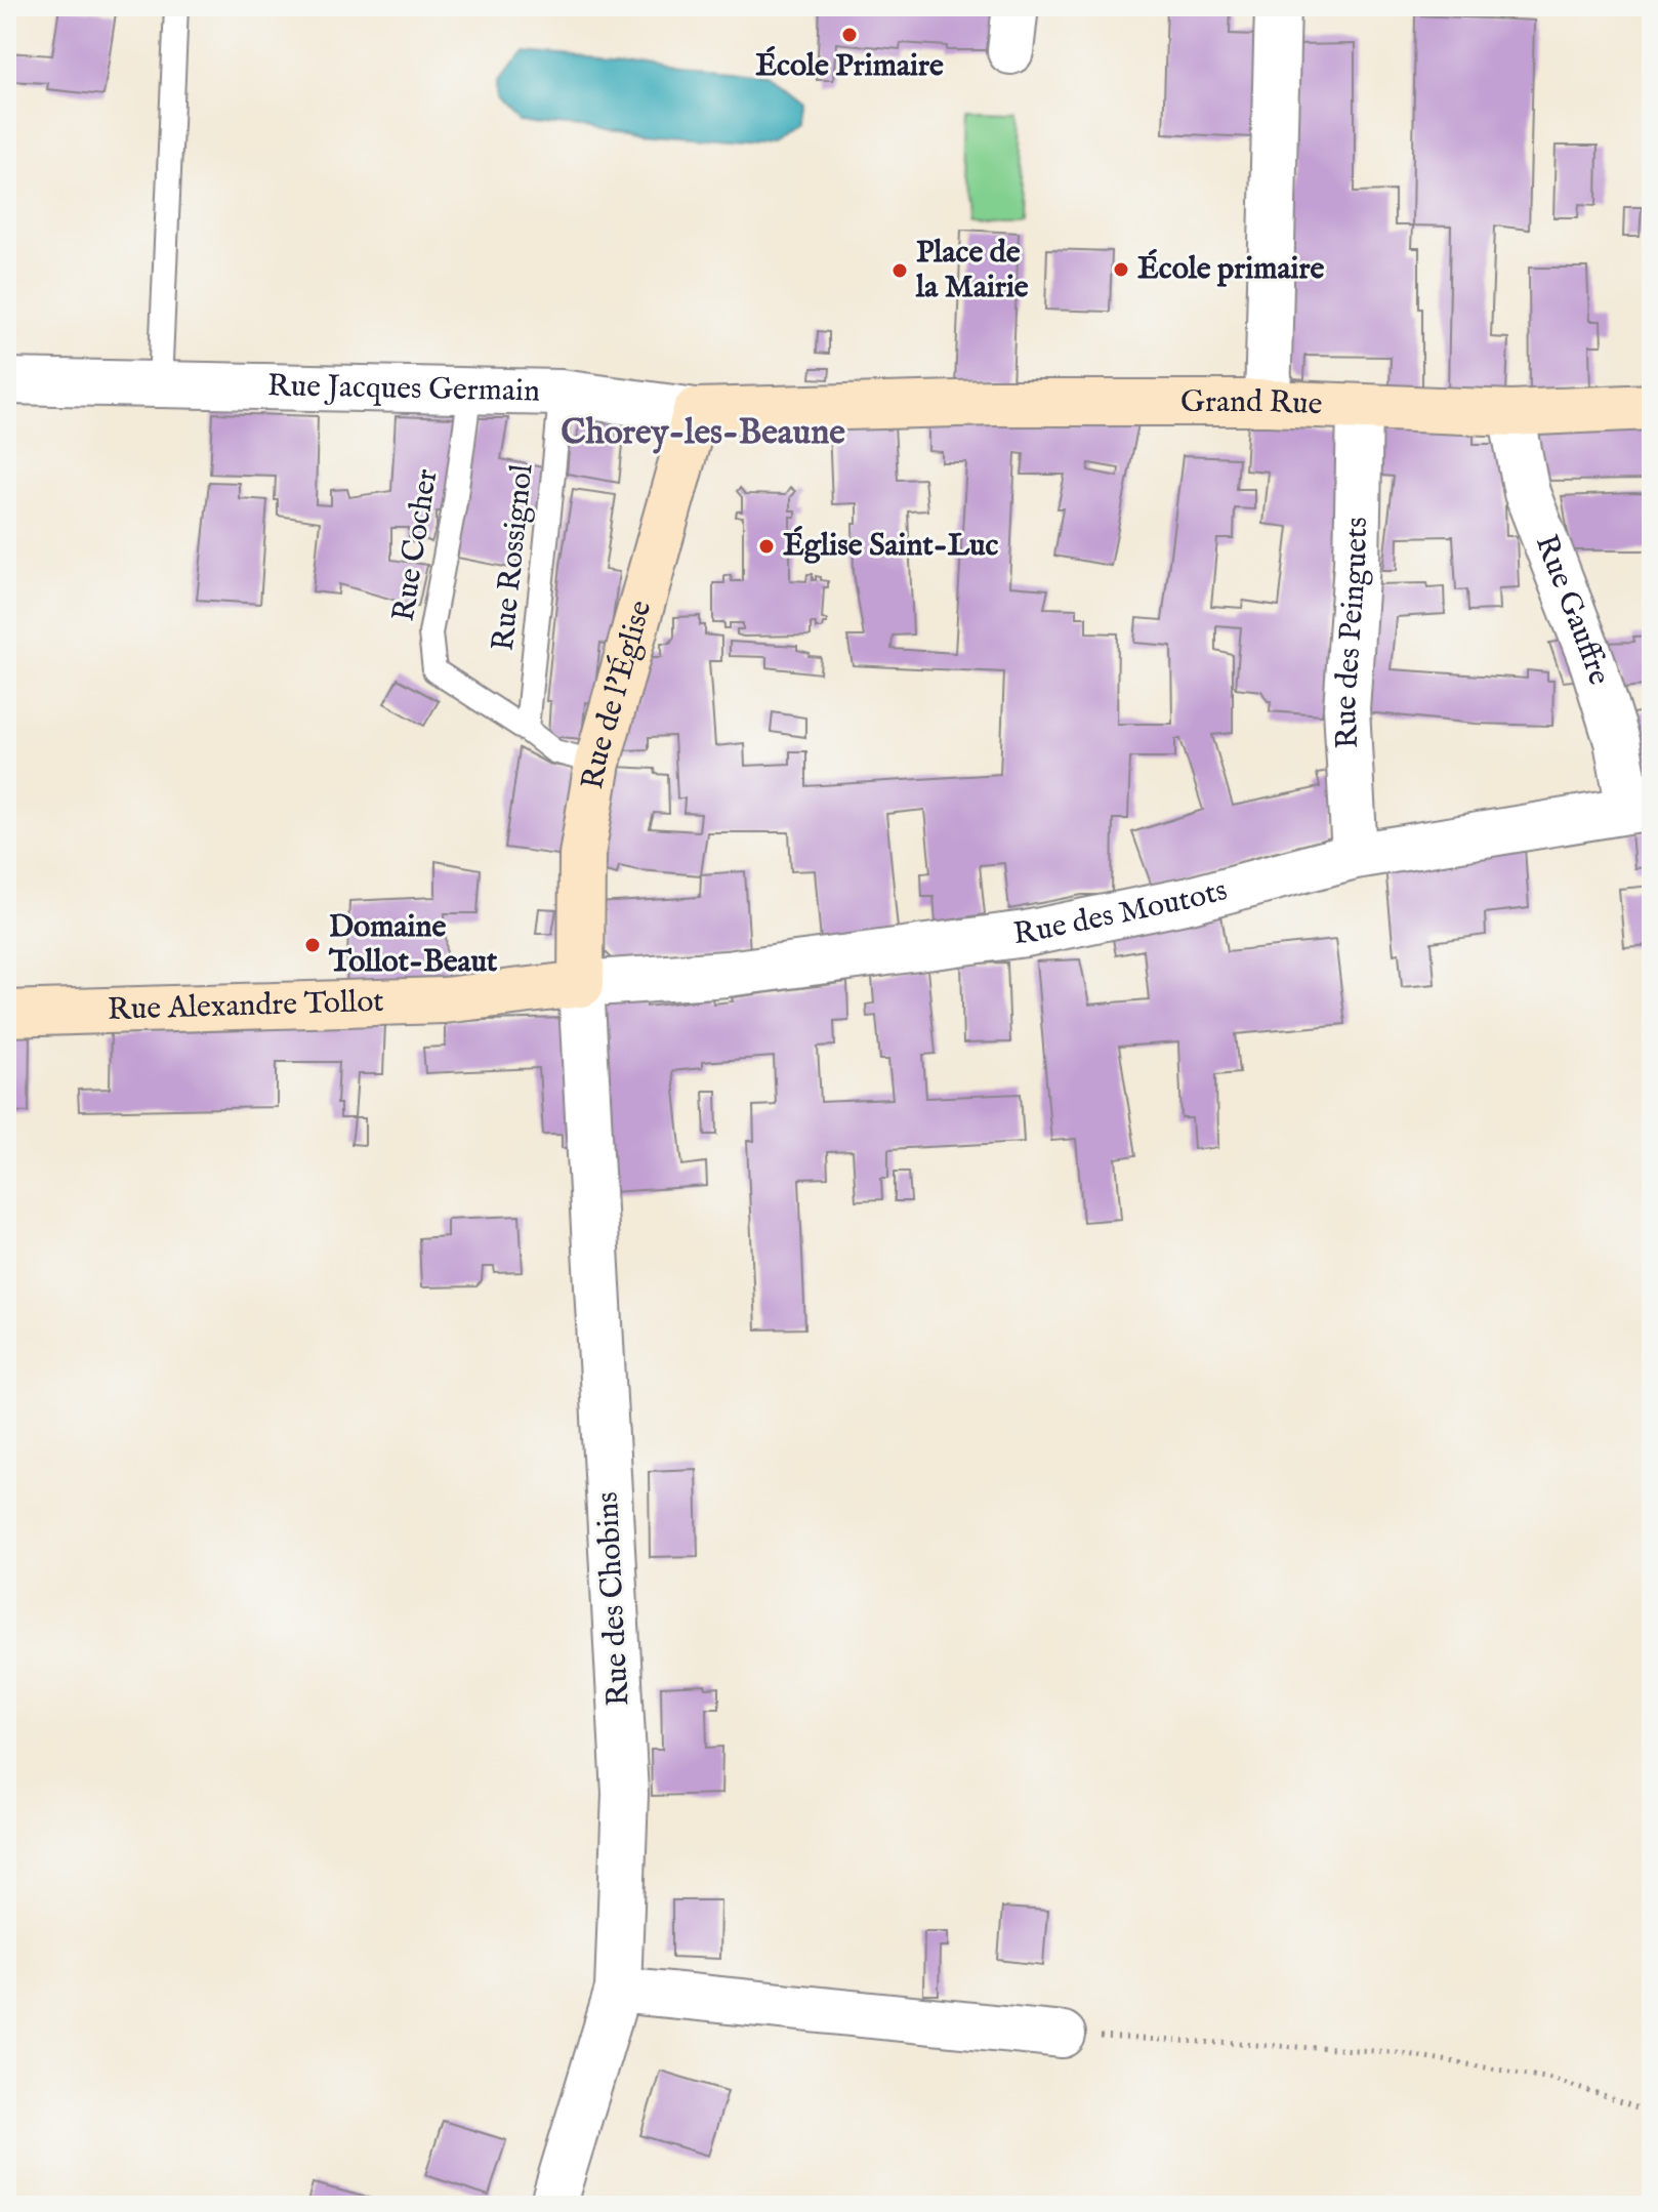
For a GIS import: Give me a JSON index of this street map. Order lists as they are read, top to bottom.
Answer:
{
  "streets": {
    "street": [
      "Rue Jacques Germain",
      "Grand Rue",
      "Rue Gauffre",
      "Rue des Peinguets",
      "Rue de l'Église",
      "Rue des Moutots",
      "Rue Alexandre Tollot",
      "Rue des Chobins"
    ],
    "lane": ["Rue Cocher", "Rue Rossignol"]
  },
  "crossings": [
    ["Rue Jacques Germain", "Grand Rue"],
    ["Rue Jacques Germain", "Rue Cocher"],
    ["Rue Jacques Germain", "Rue Rossignol"],
    ["Rue Jacques Germain", "Rue de l'Église"],
    ["Grand Rue", "Rue Gauffre"],
    ["Grand Rue", "Rue des Peinguets"],
    ["Rue Cocher", "Rue Rossignol"],
    ["Rue Cocher", "Rue de l'Église"],
    ["Rue Gauffre", "Rue des Moutots"],
    ["Rue des Peinguets", "Rue des Moutots"],
    ["Rue de l'Église", "Rue des Moutots"],
    ["Rue de l'Église", "Rue Alexandre Tollot"],
    ["Rue de l'Église", "Rue des Chobins"],
    ["Rue des Moutots", "Rue Alexandre Tollot"],
    ["Rue des Moutots", "Rue des Chobins"],
    ["Rue Alexandre Tollot", "Rue des Chobins"]
  ],
  "districts": ["Chorey-les-Beaune"],
  "places": [
    "École Primaire",
    "École primaire",
    "Place de la Mairie",
    "Église Saint-Luc",
    "Domaine Tollot-Beaut"
  ]
}
